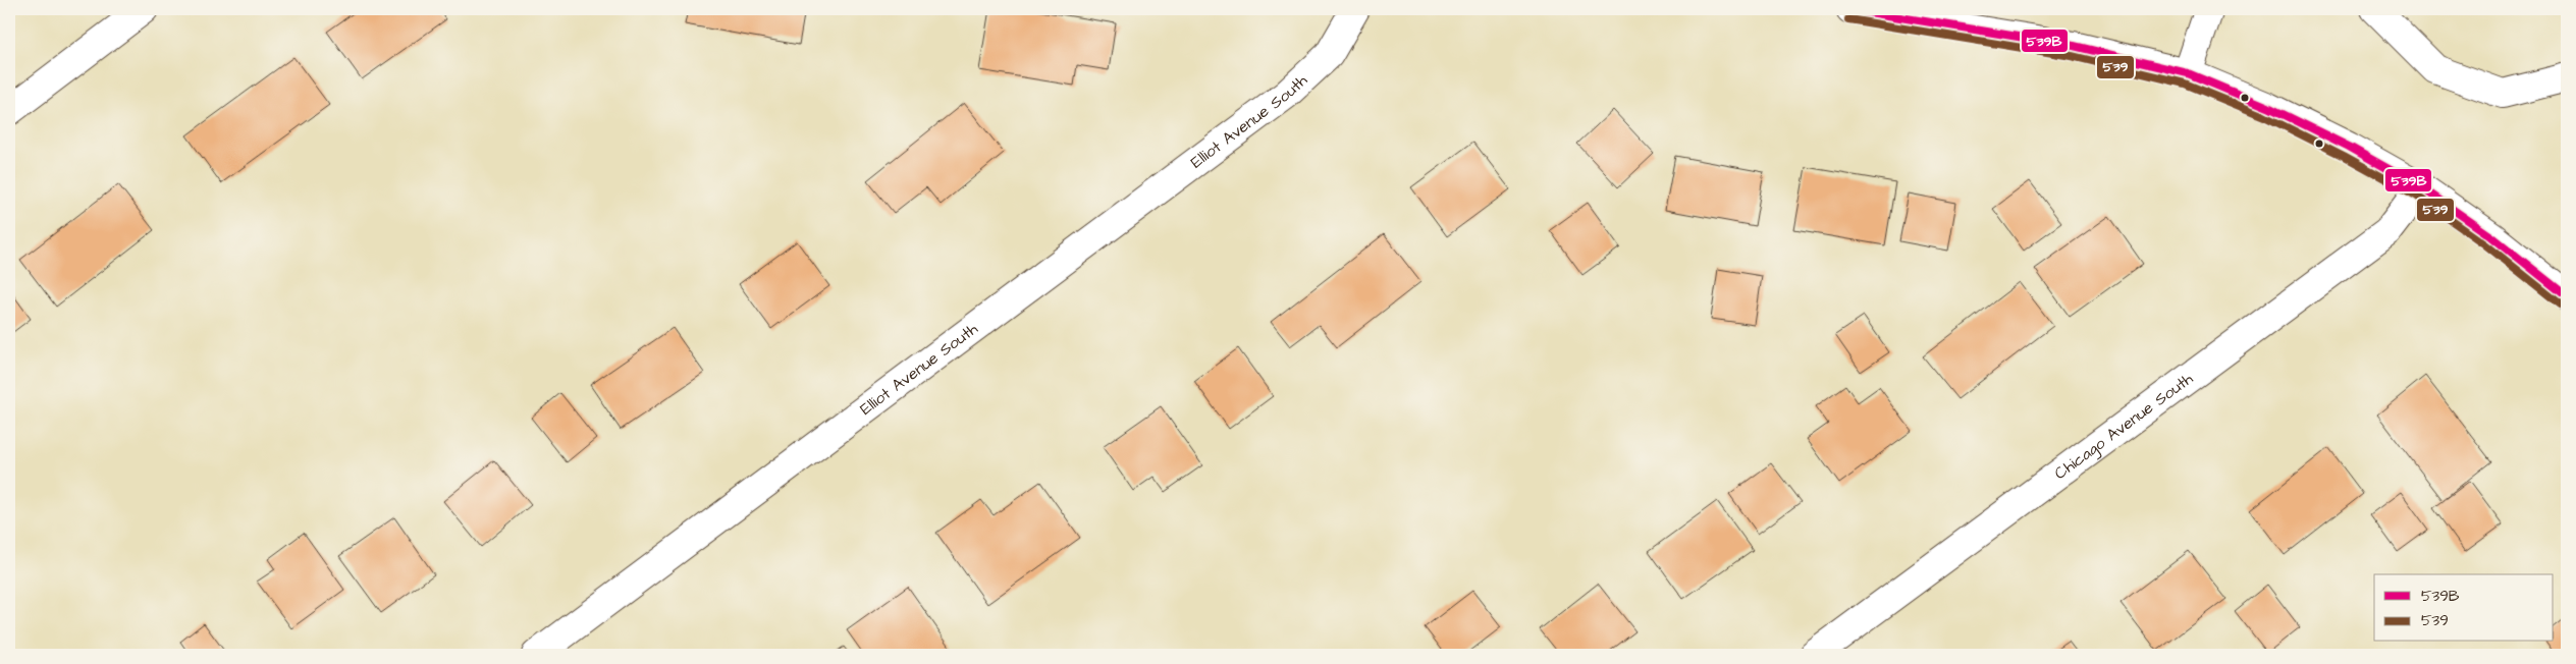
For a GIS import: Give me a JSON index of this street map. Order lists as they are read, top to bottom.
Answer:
{
  "streets": {
    "street": ["Elliot Avenue South", "Chicago Avenue South"]
  },
  "lines": ["transit line 539B", "transit line 539"],
  "legend": ["539B", "539"]
}
